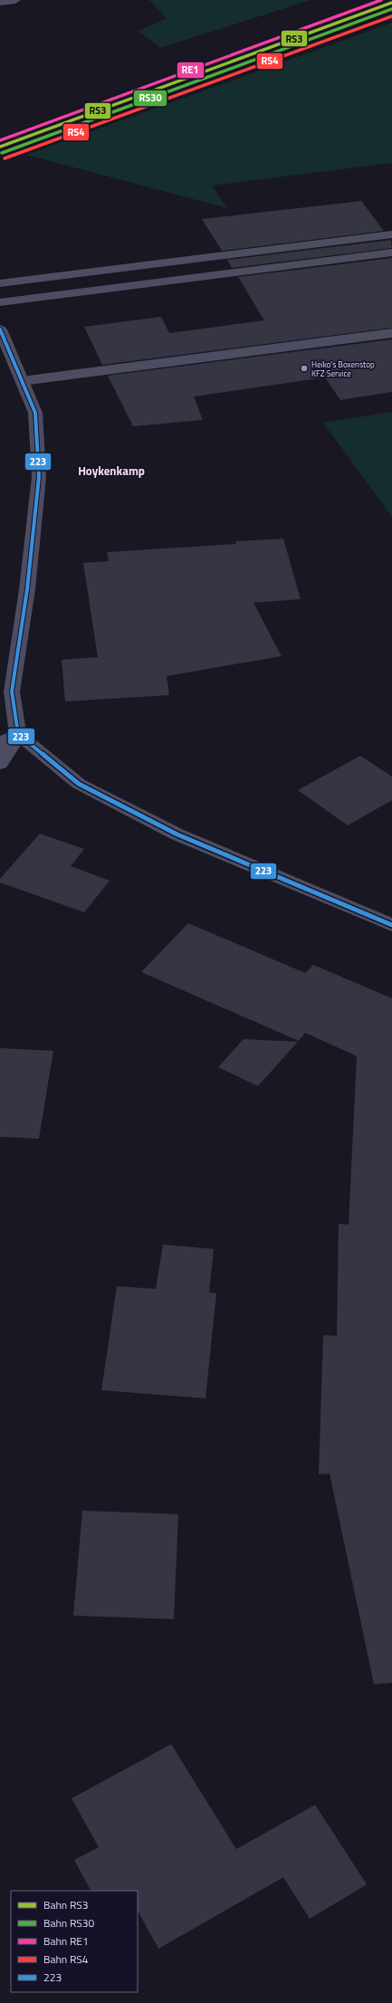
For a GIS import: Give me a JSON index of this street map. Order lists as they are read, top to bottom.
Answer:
{
  "districts": ["Hoykenkamp"],
  "places": ["Heiko's Boxenstop KFZ Service"],
  "lines": [
    "rail line RE1",
    "rail line RS3",
    "rail line RS30",
    "rail line RS4",
    "transit line 223"
  ],
  "legend": [
    "Bahn RS3",
    "Bahn RS30",
    "Bahn RE1",
    "Bahn RS4",
    "223"
  ]
}
